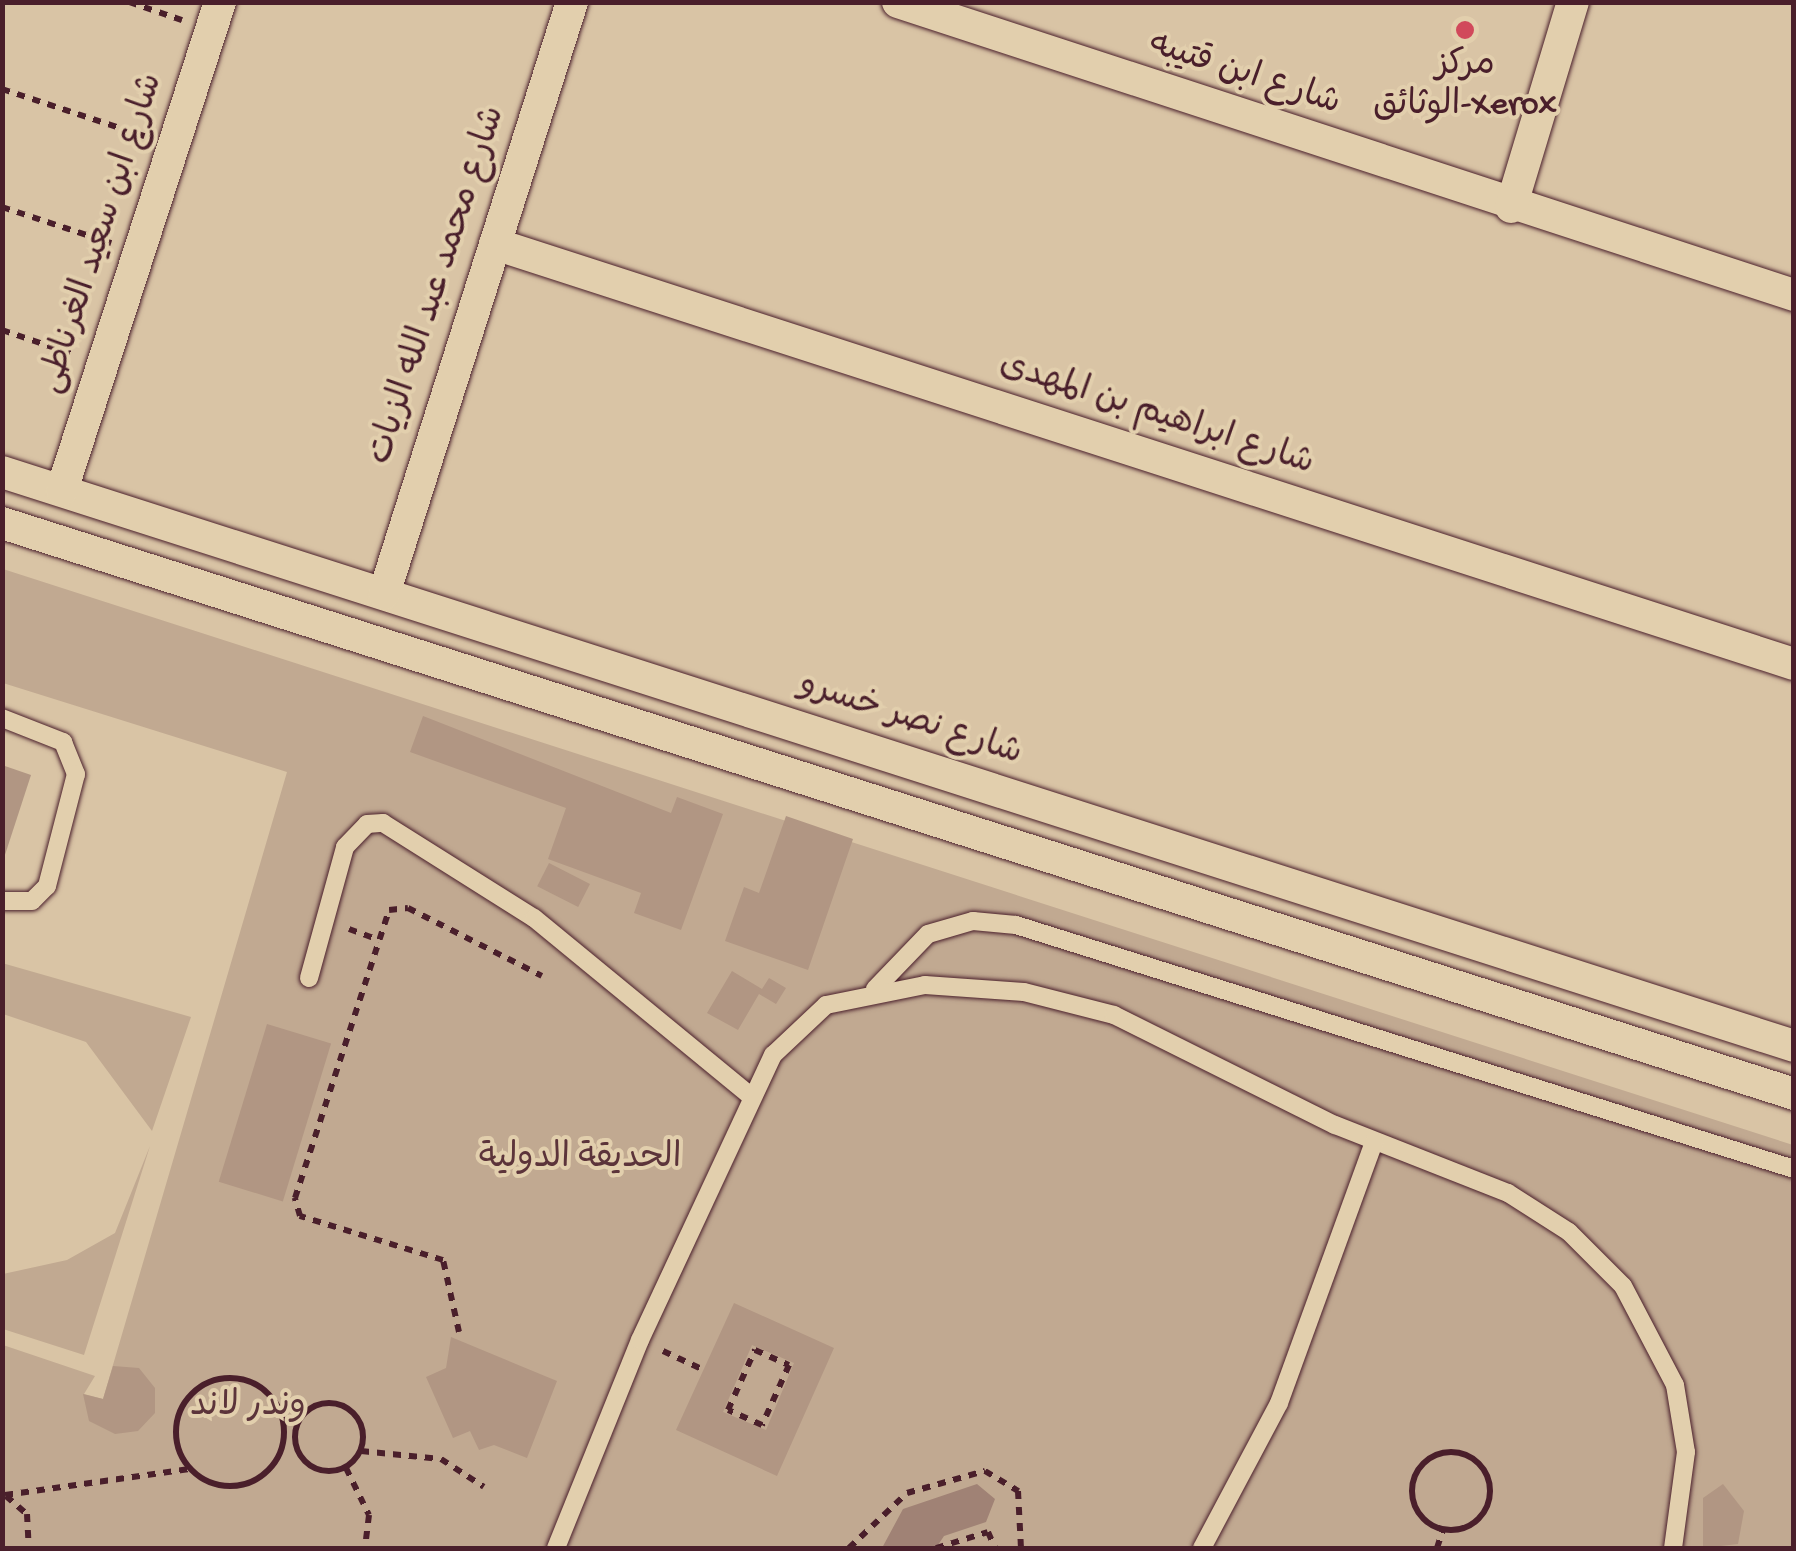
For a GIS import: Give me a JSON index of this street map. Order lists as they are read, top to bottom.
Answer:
{
  "streets": {
    "street": [
      "شارع ابن قتيبه",
      "شارع ابن سعيد الغرناطى",
      "شارع محمد عبد الله الزيات",
      "شارع ابراهيم بن المهدى",
      "شارع نصر خسرو"
    ]
  },
  "crossings": [
    ["شارع ابن سعيد الغرناطى", "شارع نصر خسرو"],
    ["شارع محمد عبد الله الزيات", "شارع ابراهيم بن المهدى"],
    ["شارع محمد عبد الله الزيات", "شارع نصر خسرو"]
  ],
  "parks": ["الحديقة الدولية", "وندر لاند"],
  "places": ["مركز الوثائق-Xerox"]
}
